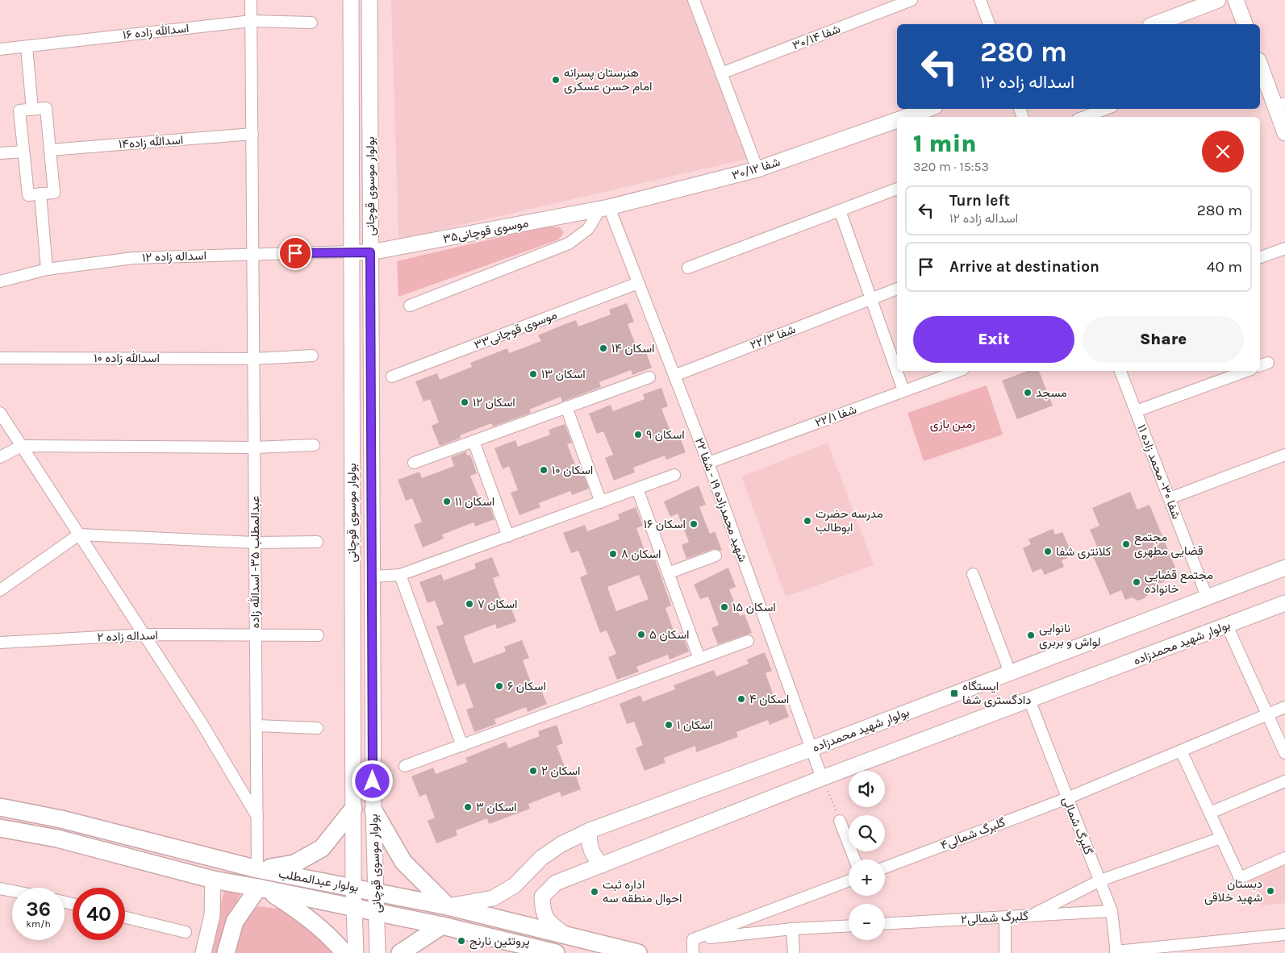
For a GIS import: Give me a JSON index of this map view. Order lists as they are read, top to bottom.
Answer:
{
  "streets": {
    "main road": ["بولوار عبدالمطلب"],
    "street": [
      "اسدالله زاده ۱۶",
      "شفا ۳۰/۱۴",
      "اسدالله زاده۱۴",
      "شفا ۳۰/۱۲",
      "بولوار موسوی قوچانی",
      "موسوی قوچانی۳۵",
      "اسداله زاده ۱۲",
      "موسوی قوچانی۳۳",
      "شفا ۲۲/۳",
      "اسدالله زاده ۱۰",
      "۲۲/۱ شفا",
      "شفا ۳۰- محمد زاده ۱۱",
      "شهید محمدزاده ۱۹ - شفا ۲۲",
      "عبدالمطلب ۳۵- اسدالله زاده",
      "اسداله زاده ۲",
      "بولوار شهید محمدزاده",
      "گلبرگ شمالی",
      "گلبرگ شمالی۴",
      "گلبرگ شمالی۲"
    ]
  },
  "crossings": [
    ["اسدالله زاده ۱۶", "عبدالمطلب ۳۵- اسدالله زاده"],
    ["اسدالله زاده۱۴", "عبدالمطلب ۳۵- اسدالله زاده"],
    ["شفا ۳۰/۱۲", "موسوی قوچانی۳۵"],
    ["شفا ۳۰/۱۲", "شهید محمدزاده ۱۹ - شفا ۲۲"],
    ["بولوار موسوی قوچانی", "موسوی قوچانی۳۵"],
    ["بولوار موسوی قوچانی", "اسداله زاده ۱۲"],
    ["بولوار موسوی قوچانی", "بولوار عبدالمطلب"],
    ["موسوی قوچانی۳۵", "اسداله زاده ۱۲"],
    ["موسوی قوچانی۳۵", "شهید محمدزاده ۱۹ - شفا ۲۲"],
    ["اسداله زاده ۱۲", "عبدالمطلب ۳۵- اسدالله زاده"],
    ["موسوی قوچانی۳۳", "شهید محمدزاده ۱۹ - شفا ۲۲"],
    ["شفا ۲۲/۳", "شهید محمدزاده ۱۹ - شفا ۲۲"],
    ["اسدالله زاده ۱۰", "عبدالمطلب ۳۵- اسدالله زاده"],
    ["۲۲/۱ شفا", "شهید محمدزاده ۱۹ - شفا ۲۲"],
    ["شفا ۳۰- محمد زاده ۱۱", "بولوار شهید محمدزاده"],
    ["شهید محمدزاده ۱۹ - شفا ۲۲", "بولوار شهید محمدزاده"],
    ["عبدالمطلب ۳۵- اسدالله زاده", "اسداله زاده ۲"],
    ["عبدالمطلب ۳۵- اسدالله زاده", "بولوار عبدالمطلب"],
    ["بولوار شهید محمدزاده", "گلبرگ شمالی"],
    ["بولوار شهید محمدزاده", "بولوار عبدالمطلب"],
    ["گلبرگ شمالی", "گلبرگ شمالی۴"],
    ["گلبرگ شمالی", "گلبرگ شمالی۲"]
  ],
  "parks": ["زمین بازی"],
  "places": {
    "other": [
      "هنرستان پسرانه امام حسن عسکری",
      "اسکان ۱۴",
      "اسکان ۱۳",
      "مسجد",
      "اسکان ۱۲",
      "اسکان ۹",
      "اسکان ۱۰",
      "اسکان ۱۱",
      "مدرسه حضرت ابوطالب",
      "اسکان ۱۶",
      "مجتمع قضایی مطهری",
      "کلانتری شفا",
      "اسکان ۸",
      "مجتمع قضایی خانواده",
      "اسکان ۷",
      "اسکان ۱۵",
      "اسکان ۵",
      "نانوایی لواش و بربری",
      "اسکان ۶",
      "اسکان ۴",
      "اسکان ۱",
      "اسکان ۲",
      "اسکان ۳",
      "دبستان شهید خلاقی",
      "اداره ثبت احوال منطقه سه",
      "پروتئین نارنج"
    ],
    "transit": ["ایستگاه دادگستری شفا"]
  },
  "page": {
    "turn": ["280 m", "اسداله زاده ۱۲"],
    "heading": ["1 min", "320 m · 15:53"],
    "list": [
      {
        "name": "Turn left",
        "note": "اسداله زاده ۱۲",
        "value": "280 m"
      },
      {
        "name": "Arrive at destination",
        "value": "40 m"
      }
    ],
    "buttons": ["Exit", "Share"],
    "map_buttons": ["+", "−"],
    "speed": "36 km/h",
    "limit": "40"
  }
}
